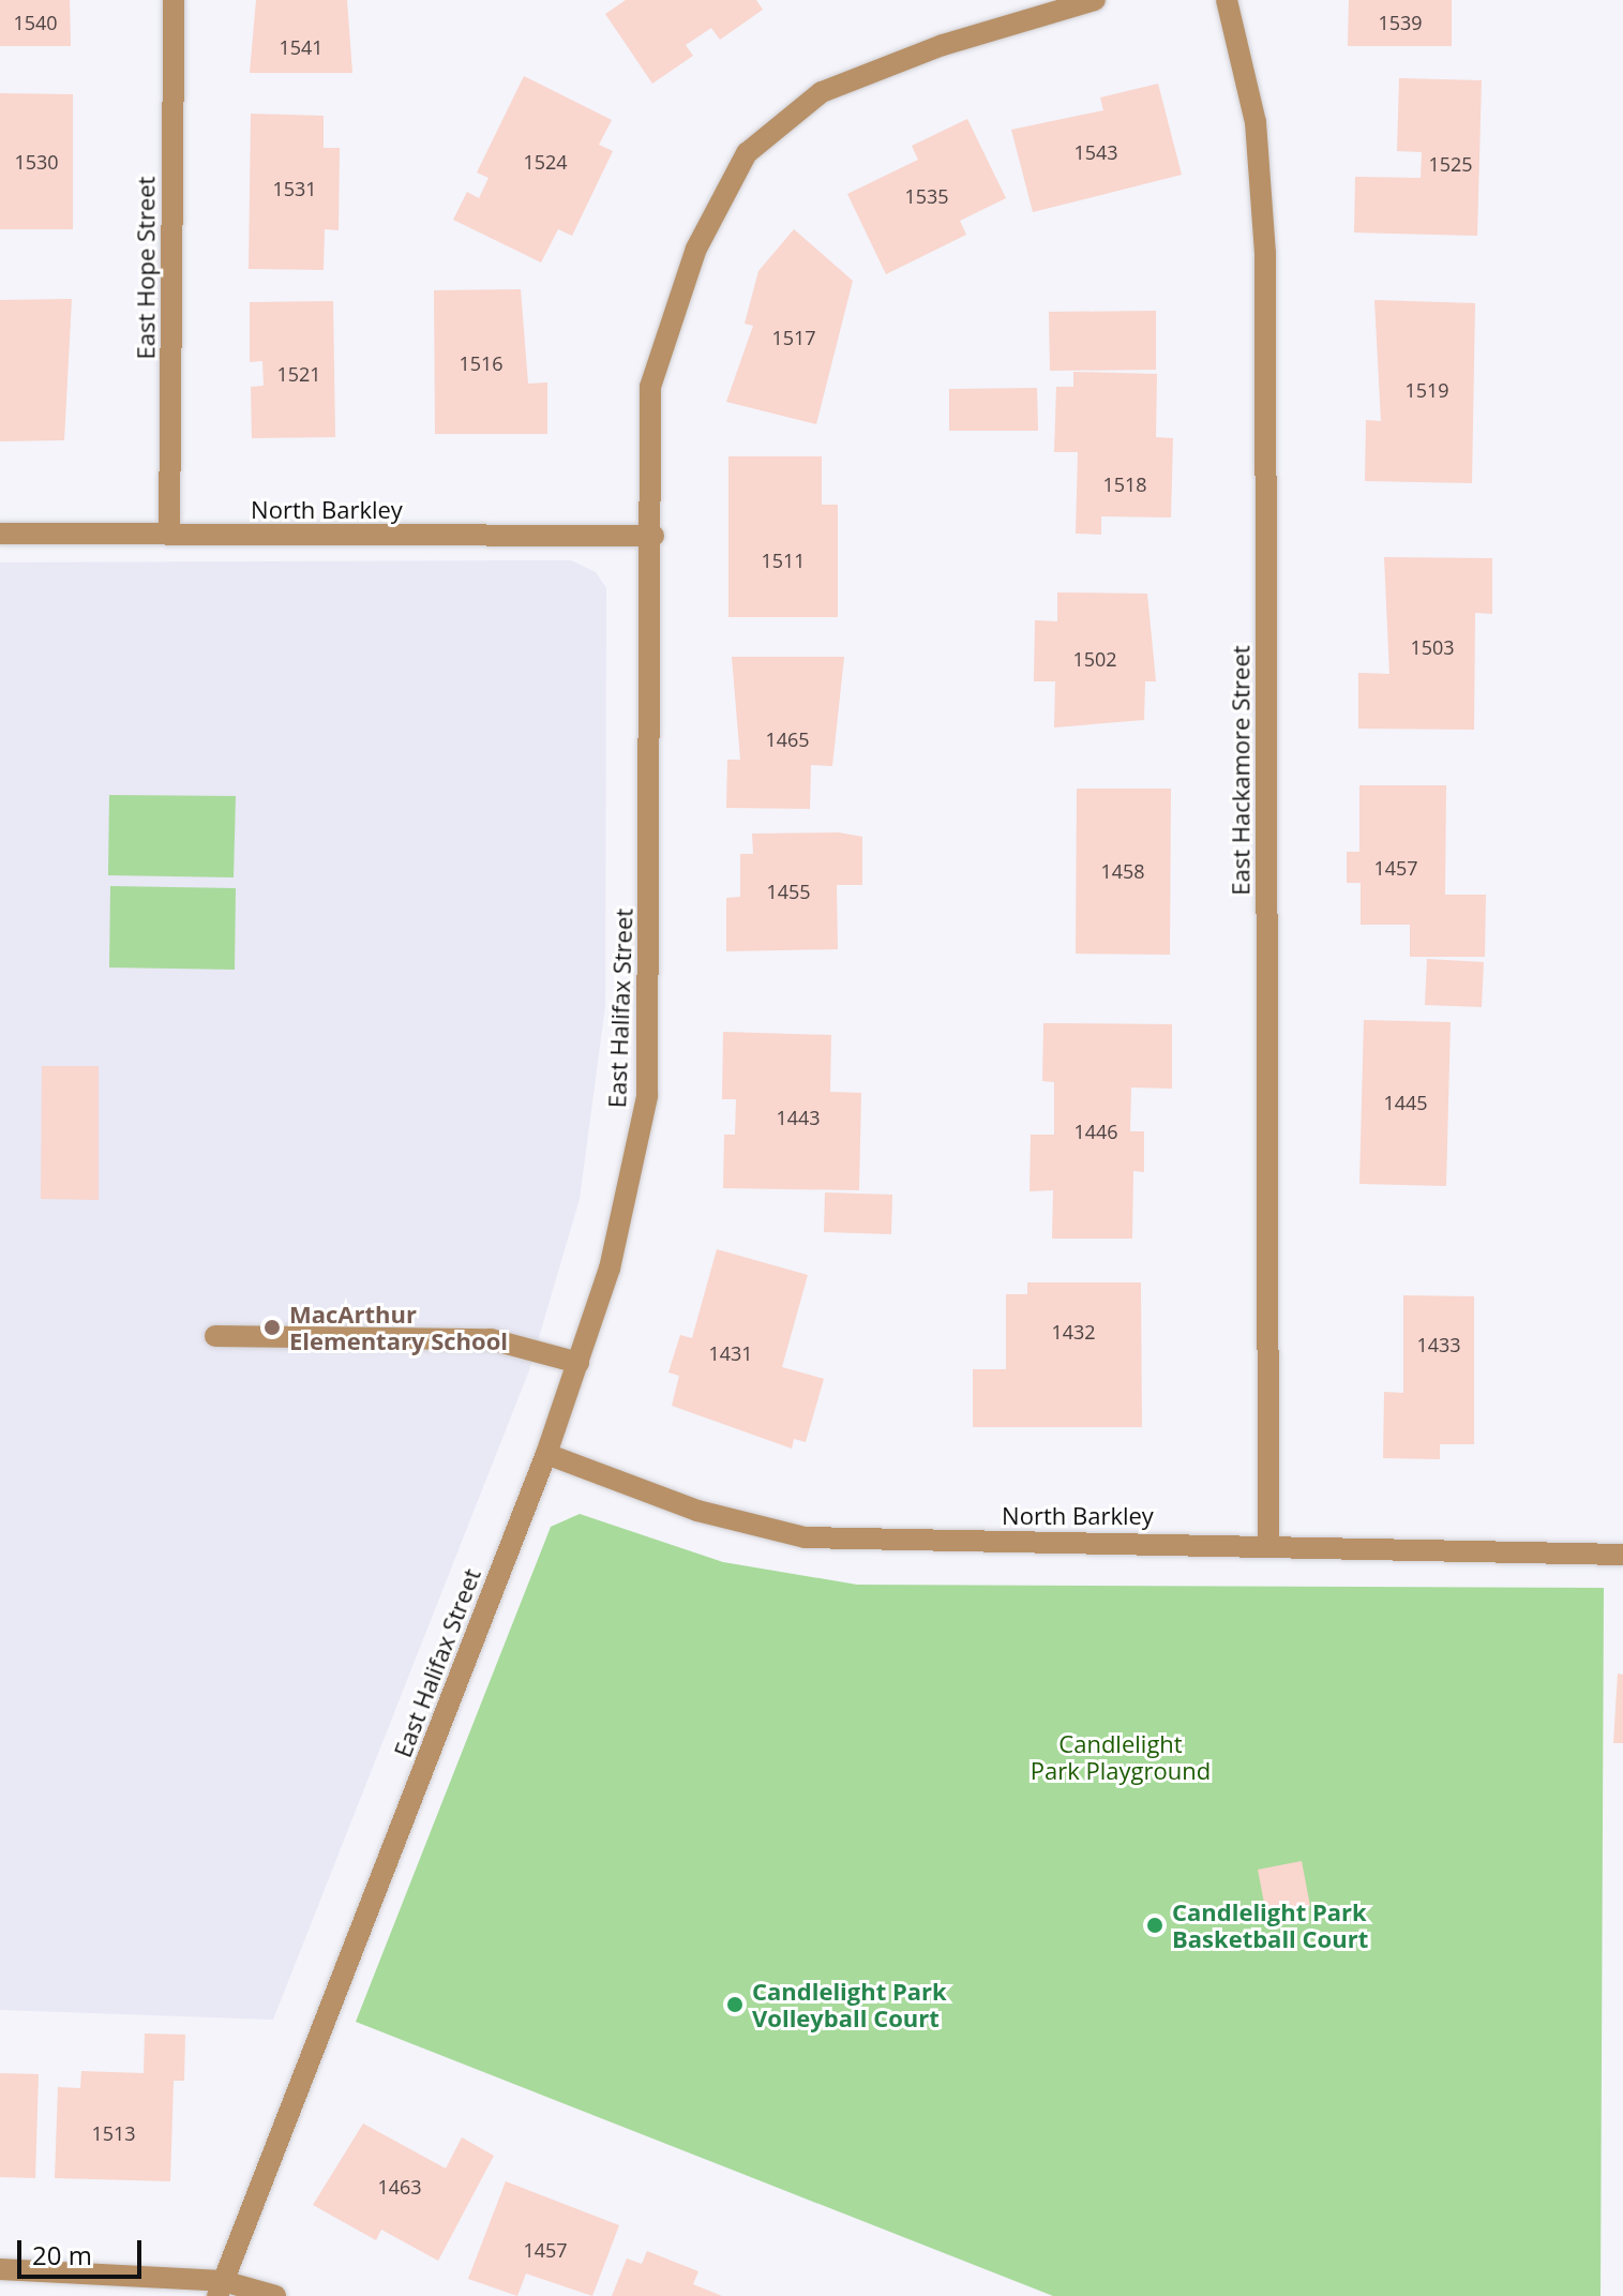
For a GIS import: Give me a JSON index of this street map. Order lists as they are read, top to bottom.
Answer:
{
  "streets": {
    "street": [
      "East Hope Street",
      "North Barkley",
      "East Hackamore Street",
      "East Halifax Street"
    ]
  },
  "crossings": [
    ["East Hope Street", "North Barkley"],
    ["North Barkley", "East Hackamore Street"],
    ["North Barkley", "East Halifax Street"]
  ],
  "parks": ["Candlelight Park Playground"],
  "places": ["MacArthur Elementary School", "Candlelight Park Basketball Court", "Candlelight Park Volleyball Court"],
  "house_numbers": [
    "1540",
    "1539",
    "1541",
    "1543",
    "1530",
    "1524",
    "1525",
    "1531",
    "1535",
    "1517",
    "1516",
    "1521",
    "1519",
    "1518",
    "1511",
    "1503",
    "1502",
    "1465",
    "1457",
    "1458",
    "1455",
    "1445",
    "1443",
    "1446",
    "1432",
    "1433",
    "1431",
    "1513",
    "1463",
    "1457"
  ],
  "scale_bar": "20 m"
}
